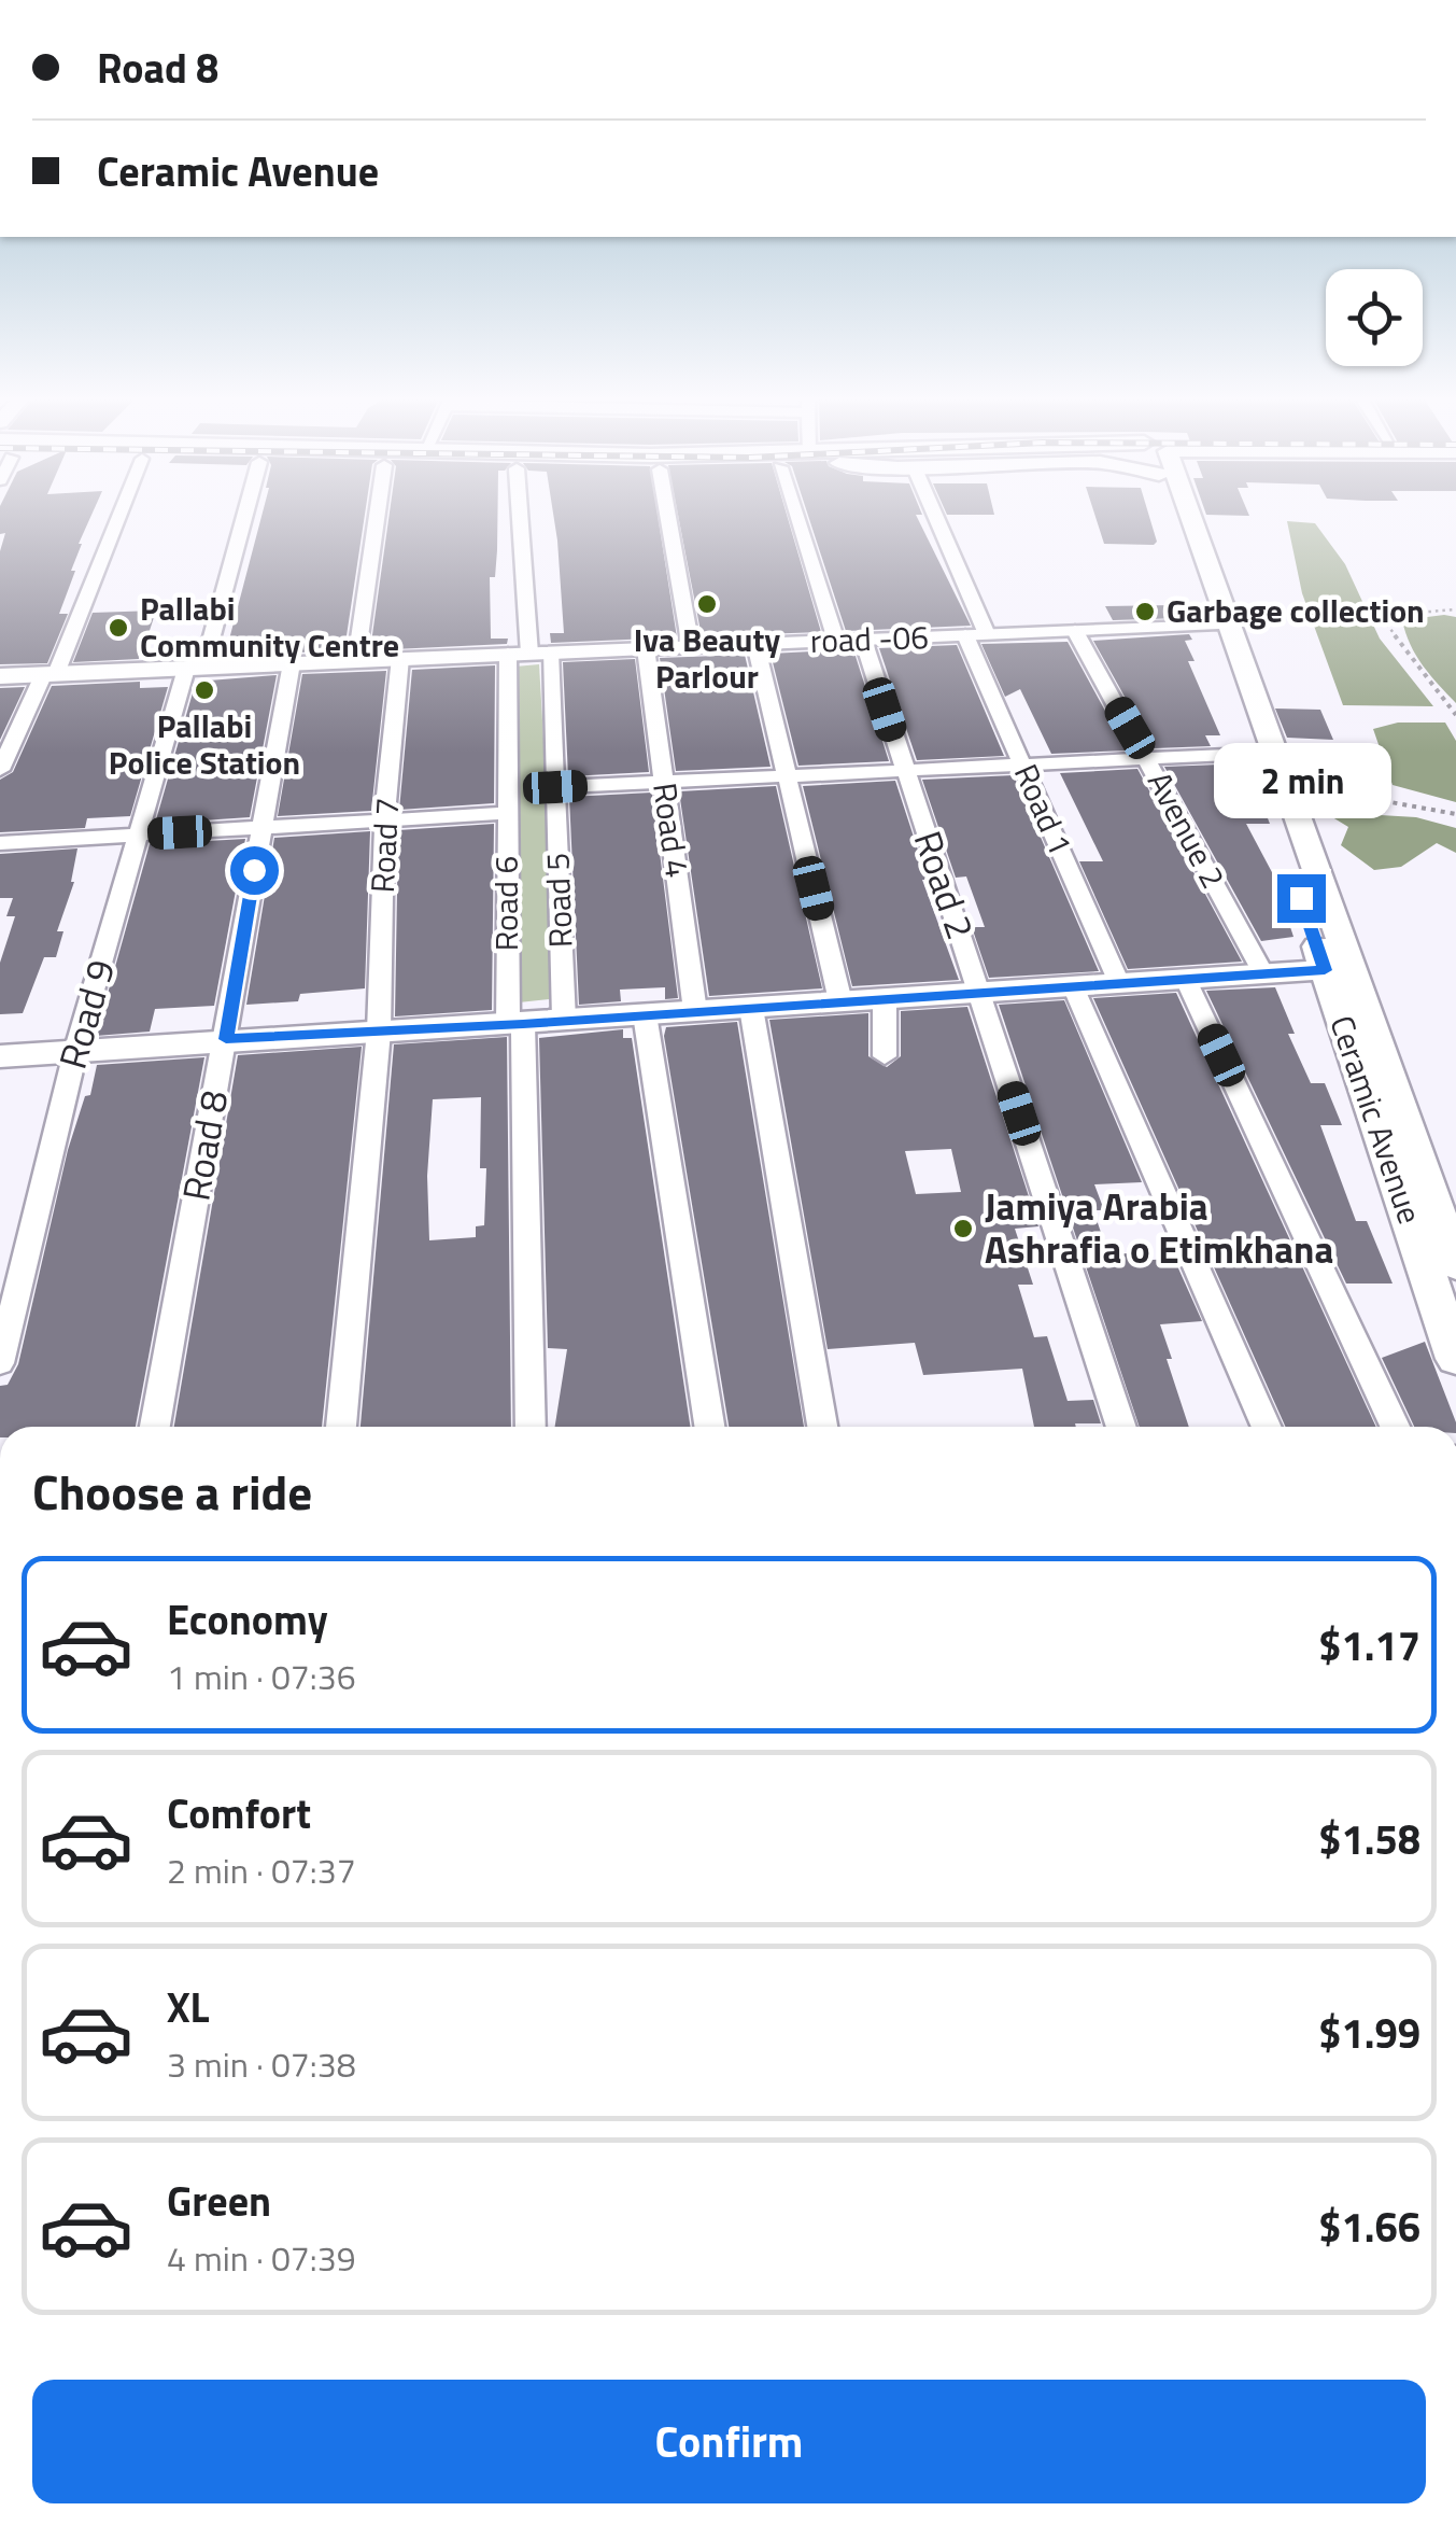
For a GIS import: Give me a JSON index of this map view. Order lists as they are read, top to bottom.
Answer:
{
  "streets": {
    "main road": ["road -06", "Ceramic Avenue"],
    "street": [
      "Road 1",
      "Road 4",
      "Avenue 2",
      "Road 7",
      "Road 2",
      "Road 5",
      "Road 6",
      "Road 9",
      "Road 8"
    ]
  },
  "crossings": [
    ["road -06", "Road 1"],
    ["road -06", "Road 4"],
    ["road -06", "Avenue 2"],
    ["road -06", "Road 7"],
    ["road -06", "Road 2"],
    ["road -06", "Road 5"],
    ["road -06", "Road 6"],
    ["road -06", "Road 9"],
    ["road -06", "Ceramic Avenue"],
    ["road -06", "Road 8"],
    ["Road 5", "Road 6"]
  ],
  "places": [
    "Iva Beauty Parlour",
    "Garbage collection",
    "Pallabi Community Centre",
    "Pallabi Police Station",
    "Jamiya Arabia Ashrafia o Etimkhana"
  ],
  "page": {
    "banner": ["Road 8", "Ceramic Avenue"],
    "bubble": "2 min",
    "heading": "Choose a ride",
    "list": [
      {
        "name": "Economy",
        "note": "1 min · 07:36",
        "value": "$1.17"
      },
      {
        "name": "Comfort",
        "note": "2 min · 07:37",
        "value": "$1.58"
      },
      {
        "name": "XL",
        "note": "3 min · 07:38",
        "value": "$1.99"
      },
      {
        "name": "Green",
        "note": "4 min · 07:39",
        "value": "$1.66"
      }
    ],
    "buttons": "Confirm"
  }
}
